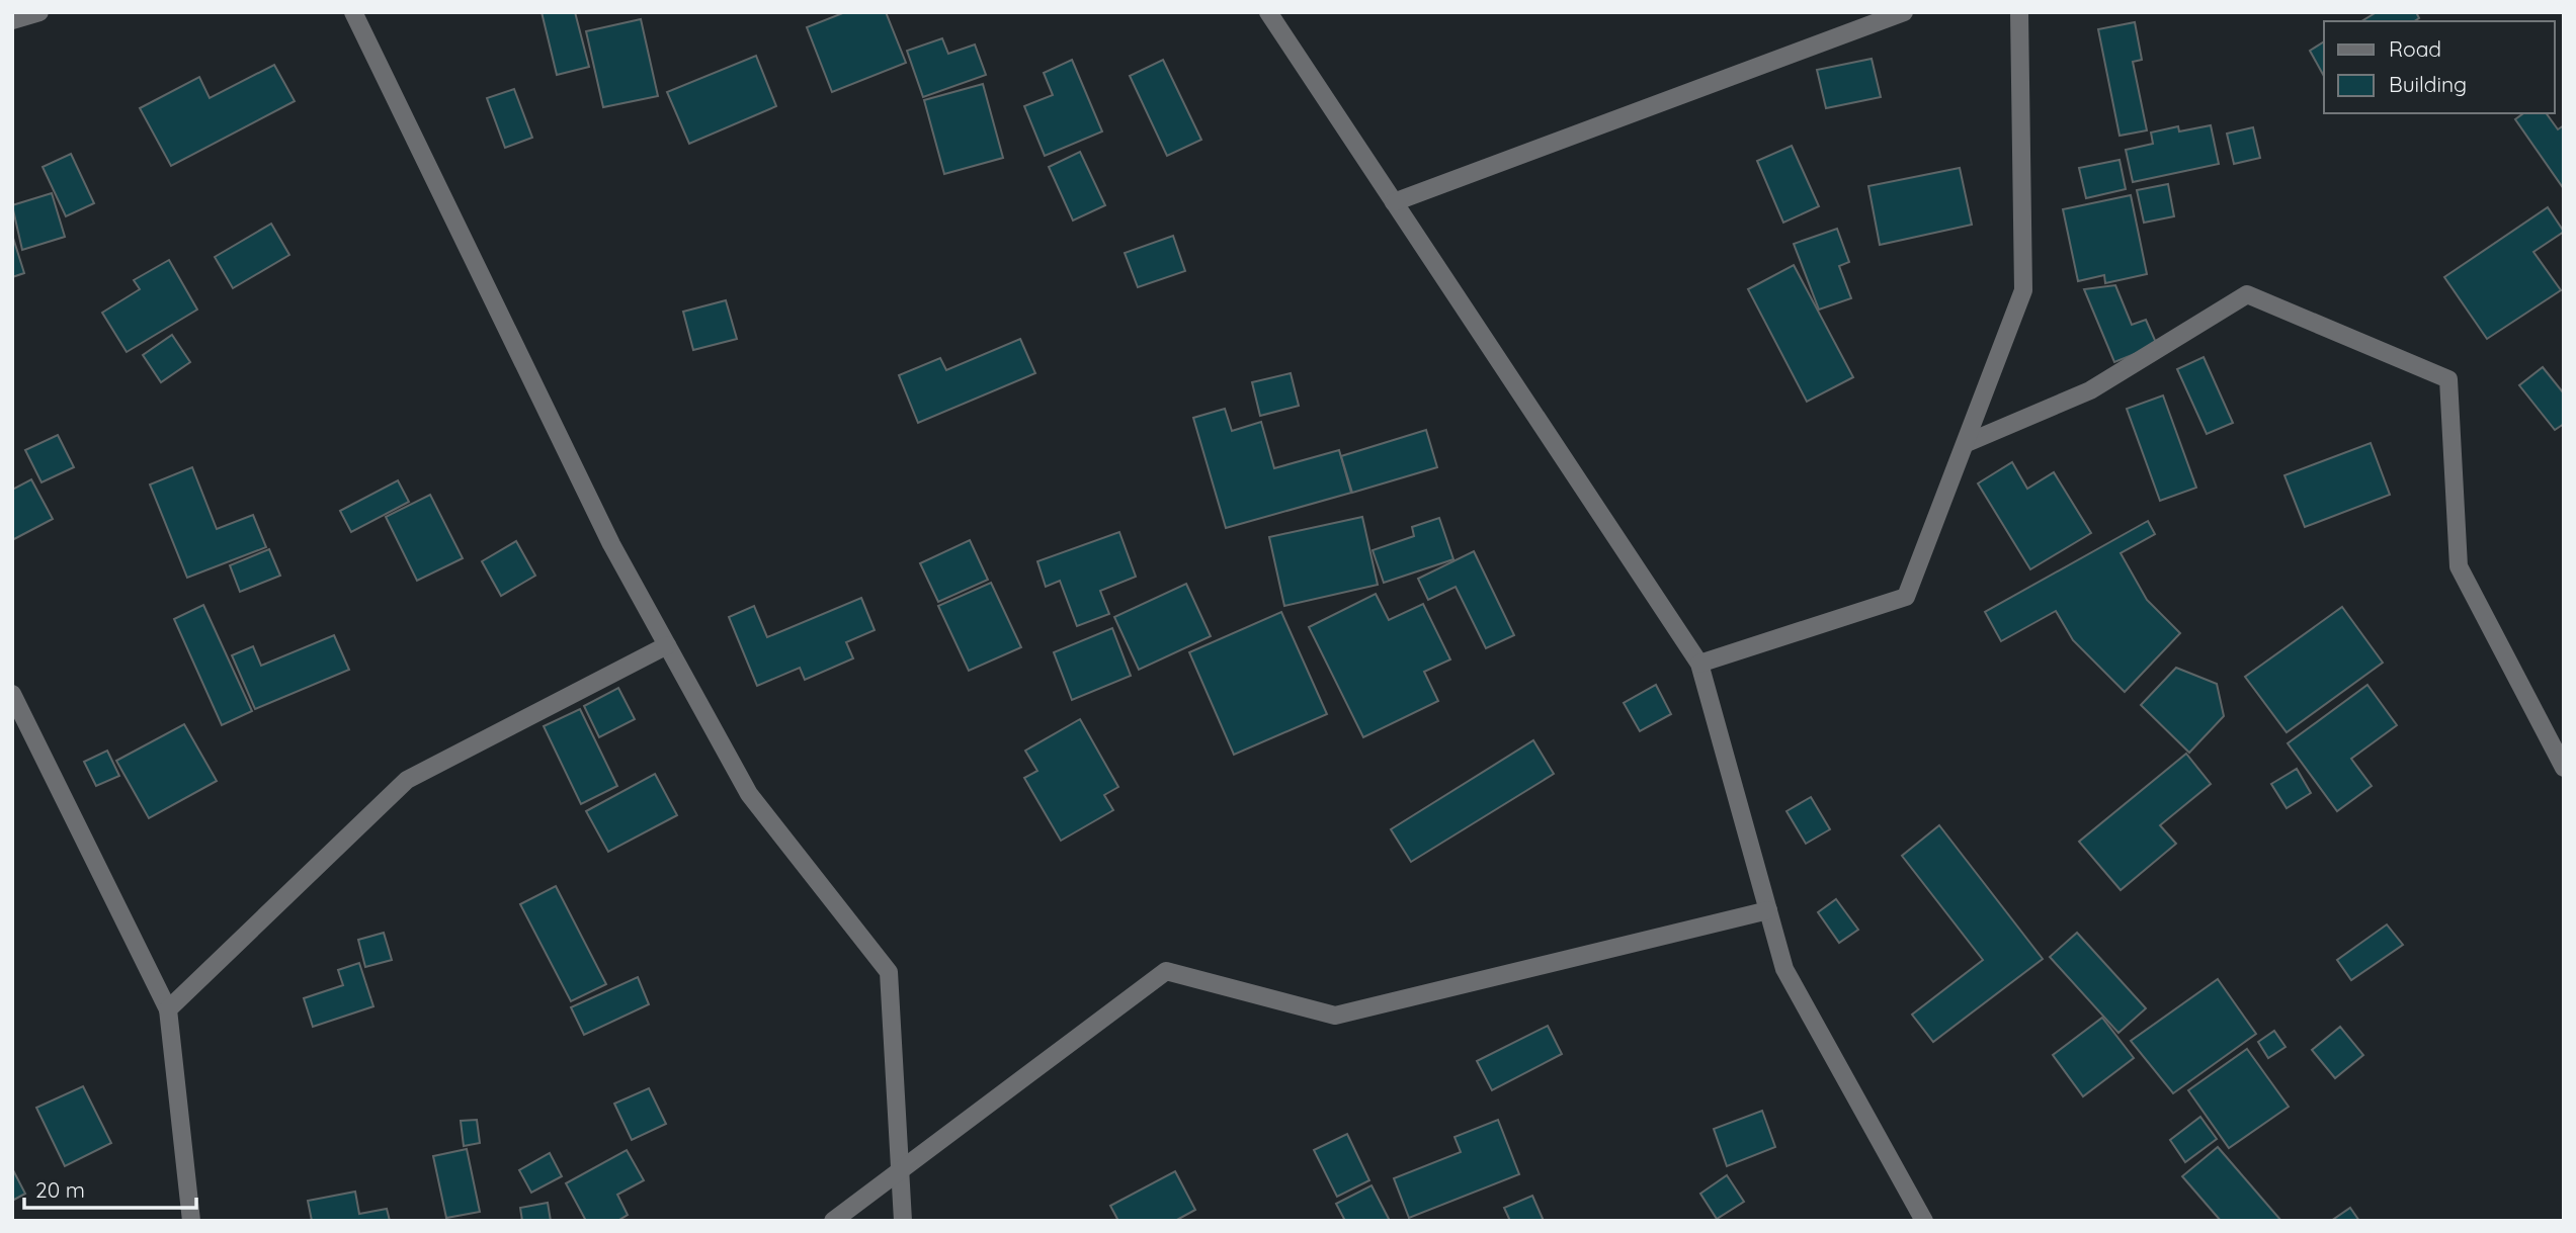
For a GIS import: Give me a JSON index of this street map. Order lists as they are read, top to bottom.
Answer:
{
  "legend": ["Road", "Building"],
  "scale_bar": "20 m"
}
